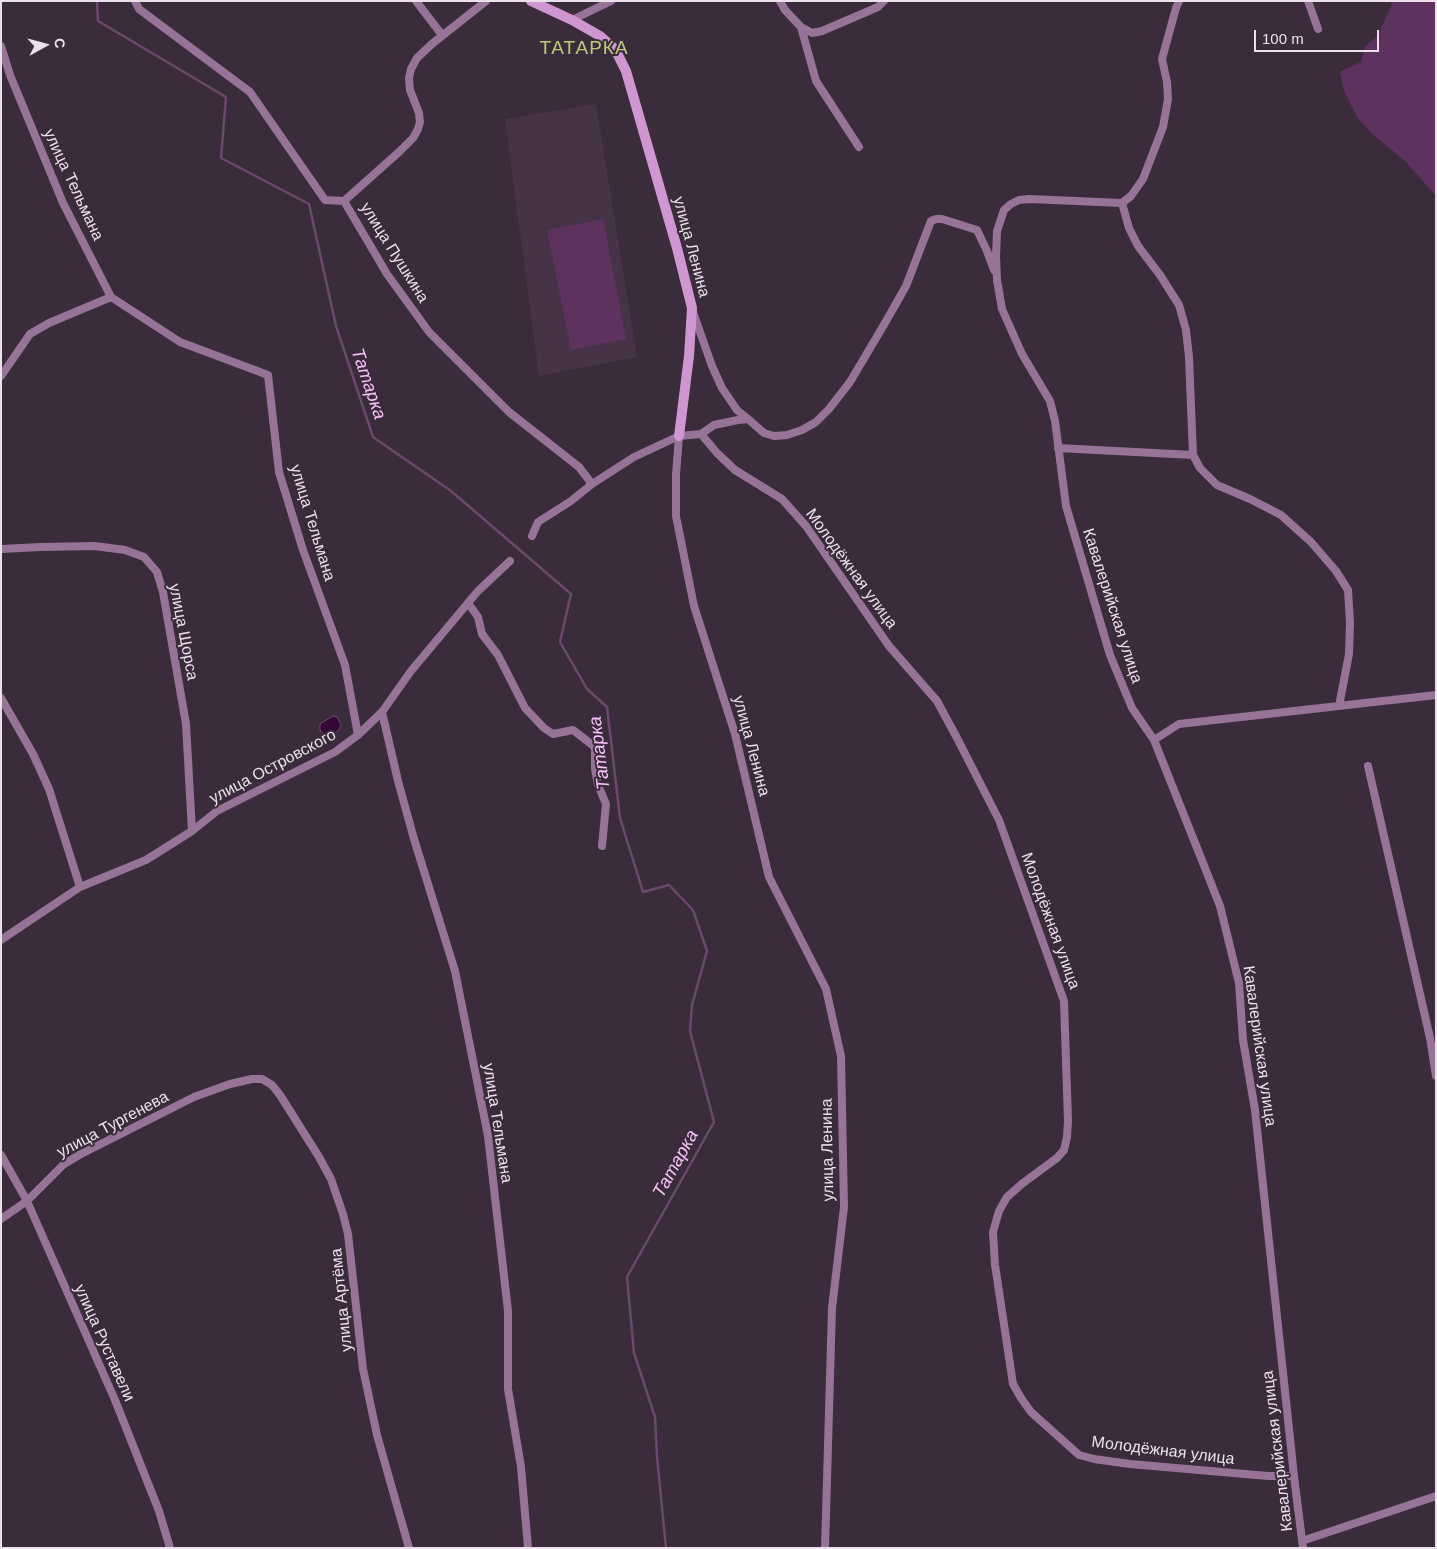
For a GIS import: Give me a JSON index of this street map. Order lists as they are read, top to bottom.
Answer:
{
  "streets": {
    "street": [
      "улица Тельмана",
      "улица Ленина",
      "улица Пушкина",
      "Молодёжная улица",
      "Кавалерийская улица",
      "улица Щорса",
      "улица Островского",
      "улица Тургенева",
      "улица Артёма",
      "улица Руставели"
    ]
  },
  "crossings": [
    ["улица Тельмана", "улица Островского"],
    ["Молодёжная улица", "Кавалерийская улица"],
    ["улица Щорса", "улица Островского"],
    ["улица Тургенева", "улица Артёма"],
    ["улица Тургенева", "улица Руставели"]
  ],
  "districts": ["ТАТАРКА"],
  "water": ["Татарка"],
  "scale_bar": "100 m",
  "north": "right"
}
